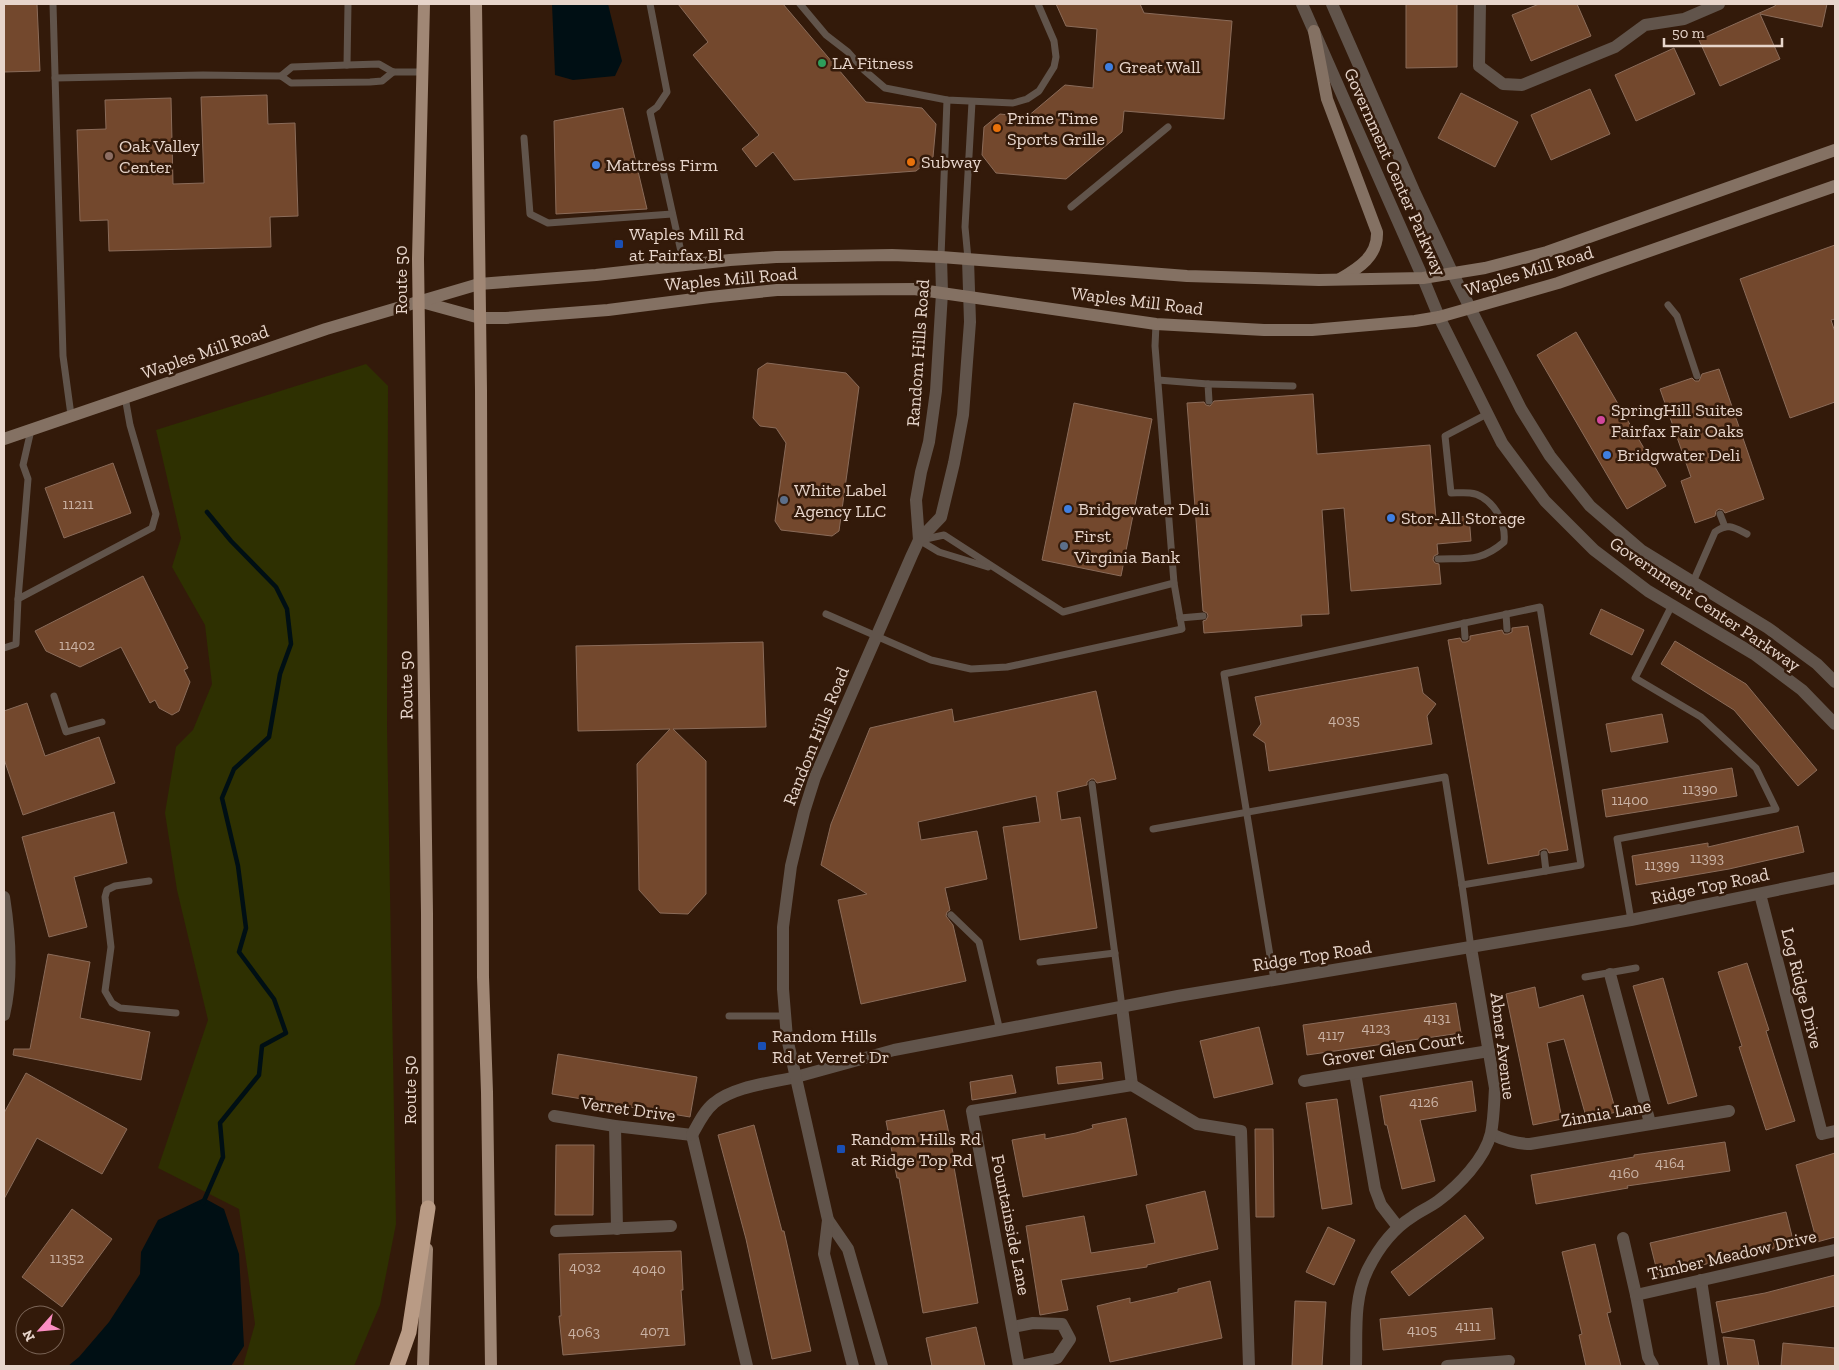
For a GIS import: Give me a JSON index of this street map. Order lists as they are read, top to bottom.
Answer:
{
  "streets": {
    "main road": ["Waples Mill Road", "Route 50"],
    "street": [
      "Government Center Parkway",
      "Random Hills Road",
      "Ridge Top Road",
      "Log Ridge Drive",
      "Abner Avenue",
      "Grover Glen Court",
      "Verret Drive",
      "Zinnia Lane",
      "Fountainside Lane",
      "Timber Meadow Drive"
    ]
  },
  "crossings": [
    ["Government Center Parkway", "Waples Mill Road"],
    ["Waples Mill Road", "Route 50"],
    ["Waples Mill Road", "Random Hills Road"],
    ["Random Hills Road", "Ridge Top Road"],
    ["Random Hills Road", "Verret Drive"],
    ["Ridge Top Road", "Log Ridge Drive"],
    ["Ridge Top Road", "Abner Avenue"],
    ["Ridge Top Road", "Verret Drive"],
    ["Abner Avenue", "Grover Glen Court"],
    ["Abner Avenue", "Zinnia Lane"]
  ],
  "places": {
    "other": [
      "LA Fitness",
      "Great Wall",
      "Prime Time Sports Grille",
      "Oak Valley Center",
      "Subway",
      "Mattress Firm",
      "SpringHill Suites Fairfax Fair Oaks",
      "Bridgwater Deli",
      "White Label Agency LLC",
      "Bridgewater Deli",
      "Stor-All Storage",
      "First Virginia Bank"
    ],
    "transit": ["Waples Mill Rd at Fairfax Bl", "Random Hills Rd at Verret Dr", "Random Hills Rd at Ridge Top Rd"]
  },
  "house_numbers": [
    "11211",
    "11402",
    "4035",
    "11390",
    "11400",
    "11393",
    "11399",
    "4131",
    "4123",
    "4117",
    "4126",
    "4164",
    "4160",
    "11352",
    "4032",
    "4040",
    "4111",
    "4105",
    "4071",
    "4063"
  ],
  "scale_bar": "50 m",
  "north": "bottom left"
}
